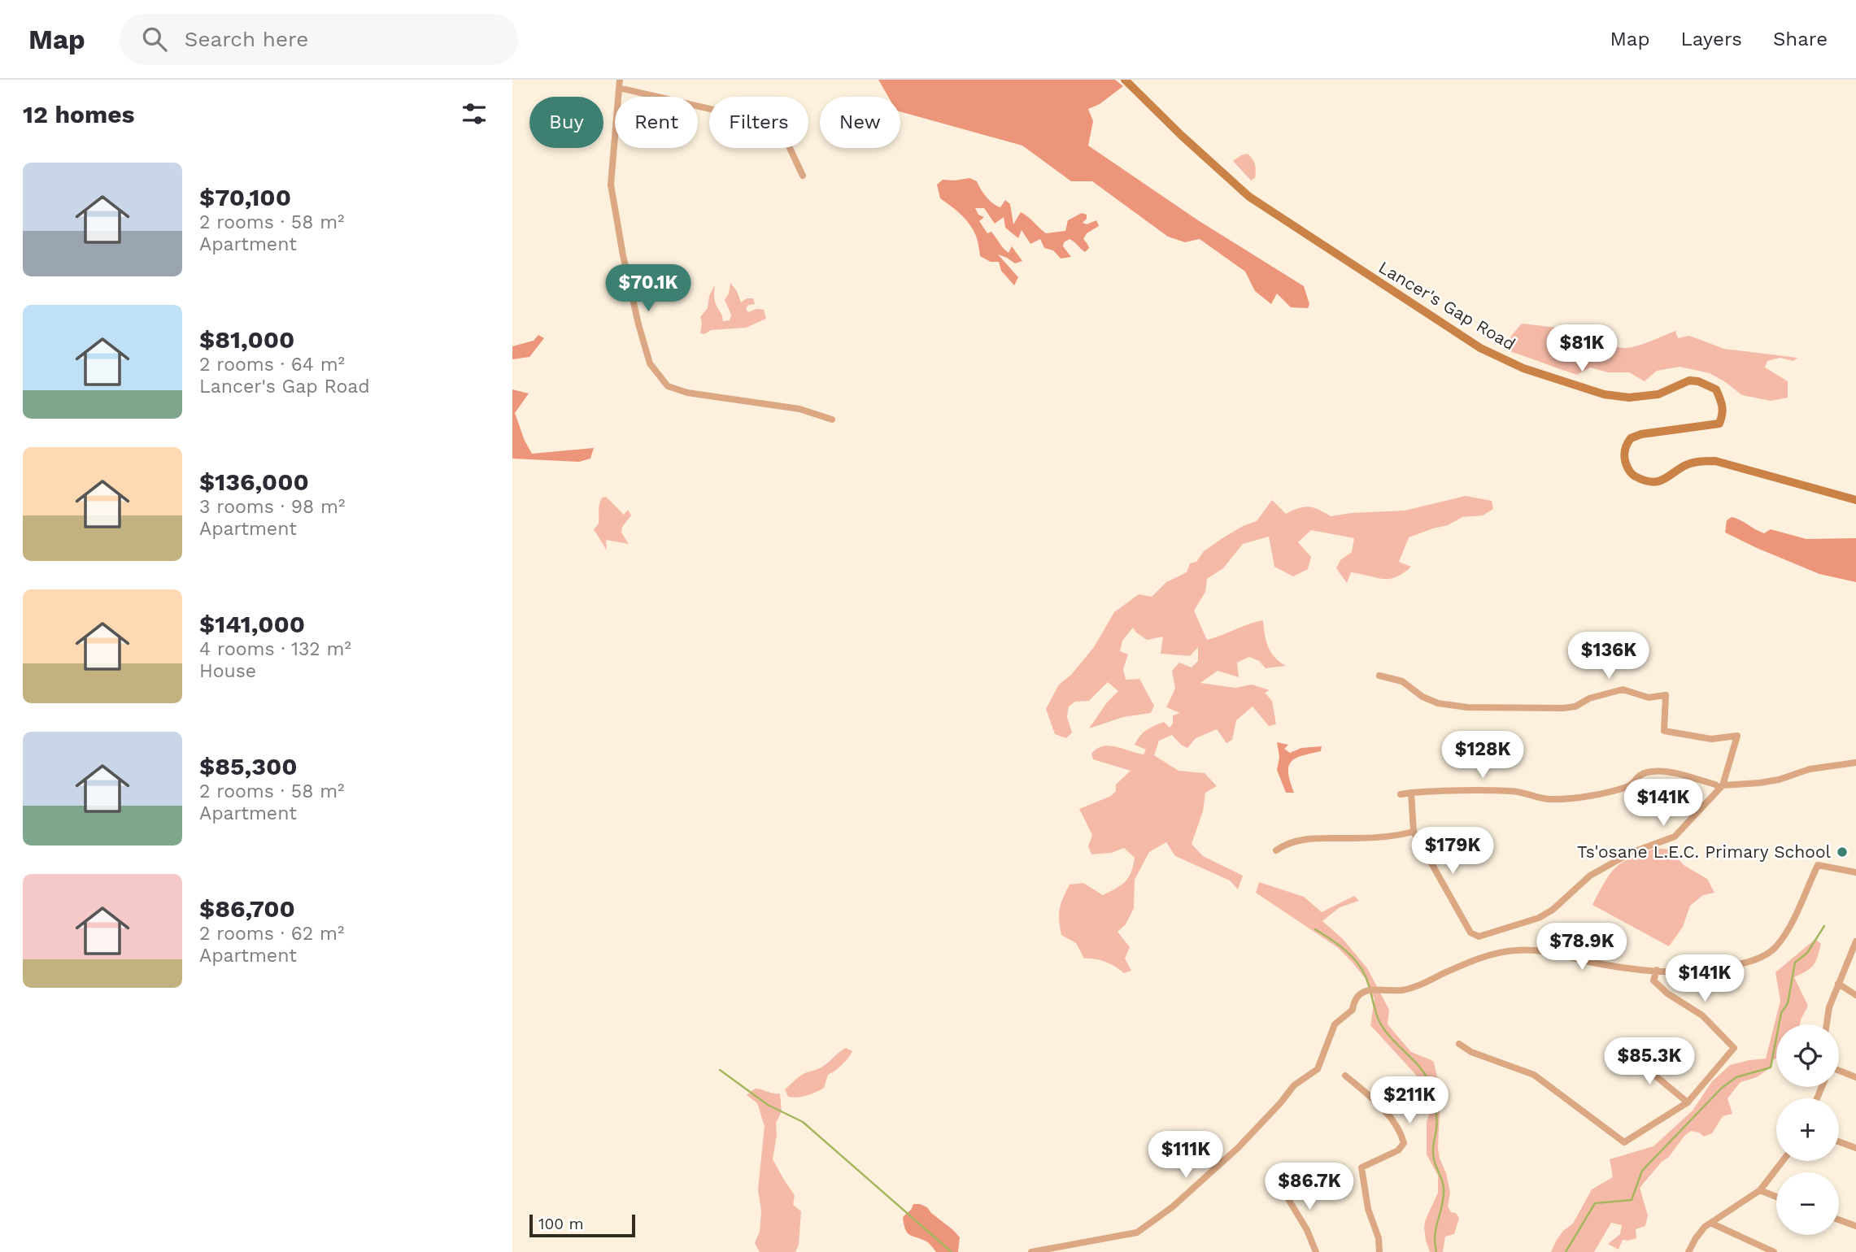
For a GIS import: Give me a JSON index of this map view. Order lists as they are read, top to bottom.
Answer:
{
  "streets": {
    "main road": ["Lancer's Gap Road"]
  },
  "places": ["Ts'osane L.E.C. Primary School"],
  "scale_bar": "100 m",
  "page": {
    "header": "Map",
    "search": "Search here",
    "nav": ["Map", "Layers", "Share"],
    "heading": "12 homes",
    "chip": [
      "Buy",
      "Rent",
      "Filters",
      "New"
    ],
    "list": [
      {
        "name": "$70,100",
        "note": "2 rooms · 58 m² · Apartment"
      },
      {
        "name": "$81,000",
        "note": "2 rooms · 64 m² · Lancer's Gap Road"
      },
      {
        "name": "$136,000",
        "note": "3 rooms · 98 m² · Apartment"
      },
      {
        "name": "$141,000",
        "note": "4 rooms · 132 m² · House"
      },
      {
        "name": "$85,300",
        "note": "2 rooms · 58 m² · Apartment"
      },
      {
        "name": "$86,700",
        "note": "2 rooms · 62 m² · Apartment"
      }
    ],
    "price": [
      "$70.1K",
      "$81K",
      "$136K",
      "$128K",
      "$141K",
      "$179K",
      "$78.9K",
      "$141K",
      "$85.3K",
      "$211K",
      "$111K",
      "$86.7K"
    ],
    "map_buttons": ["+", "−"],
    "scale": "100 m"
  }
}
